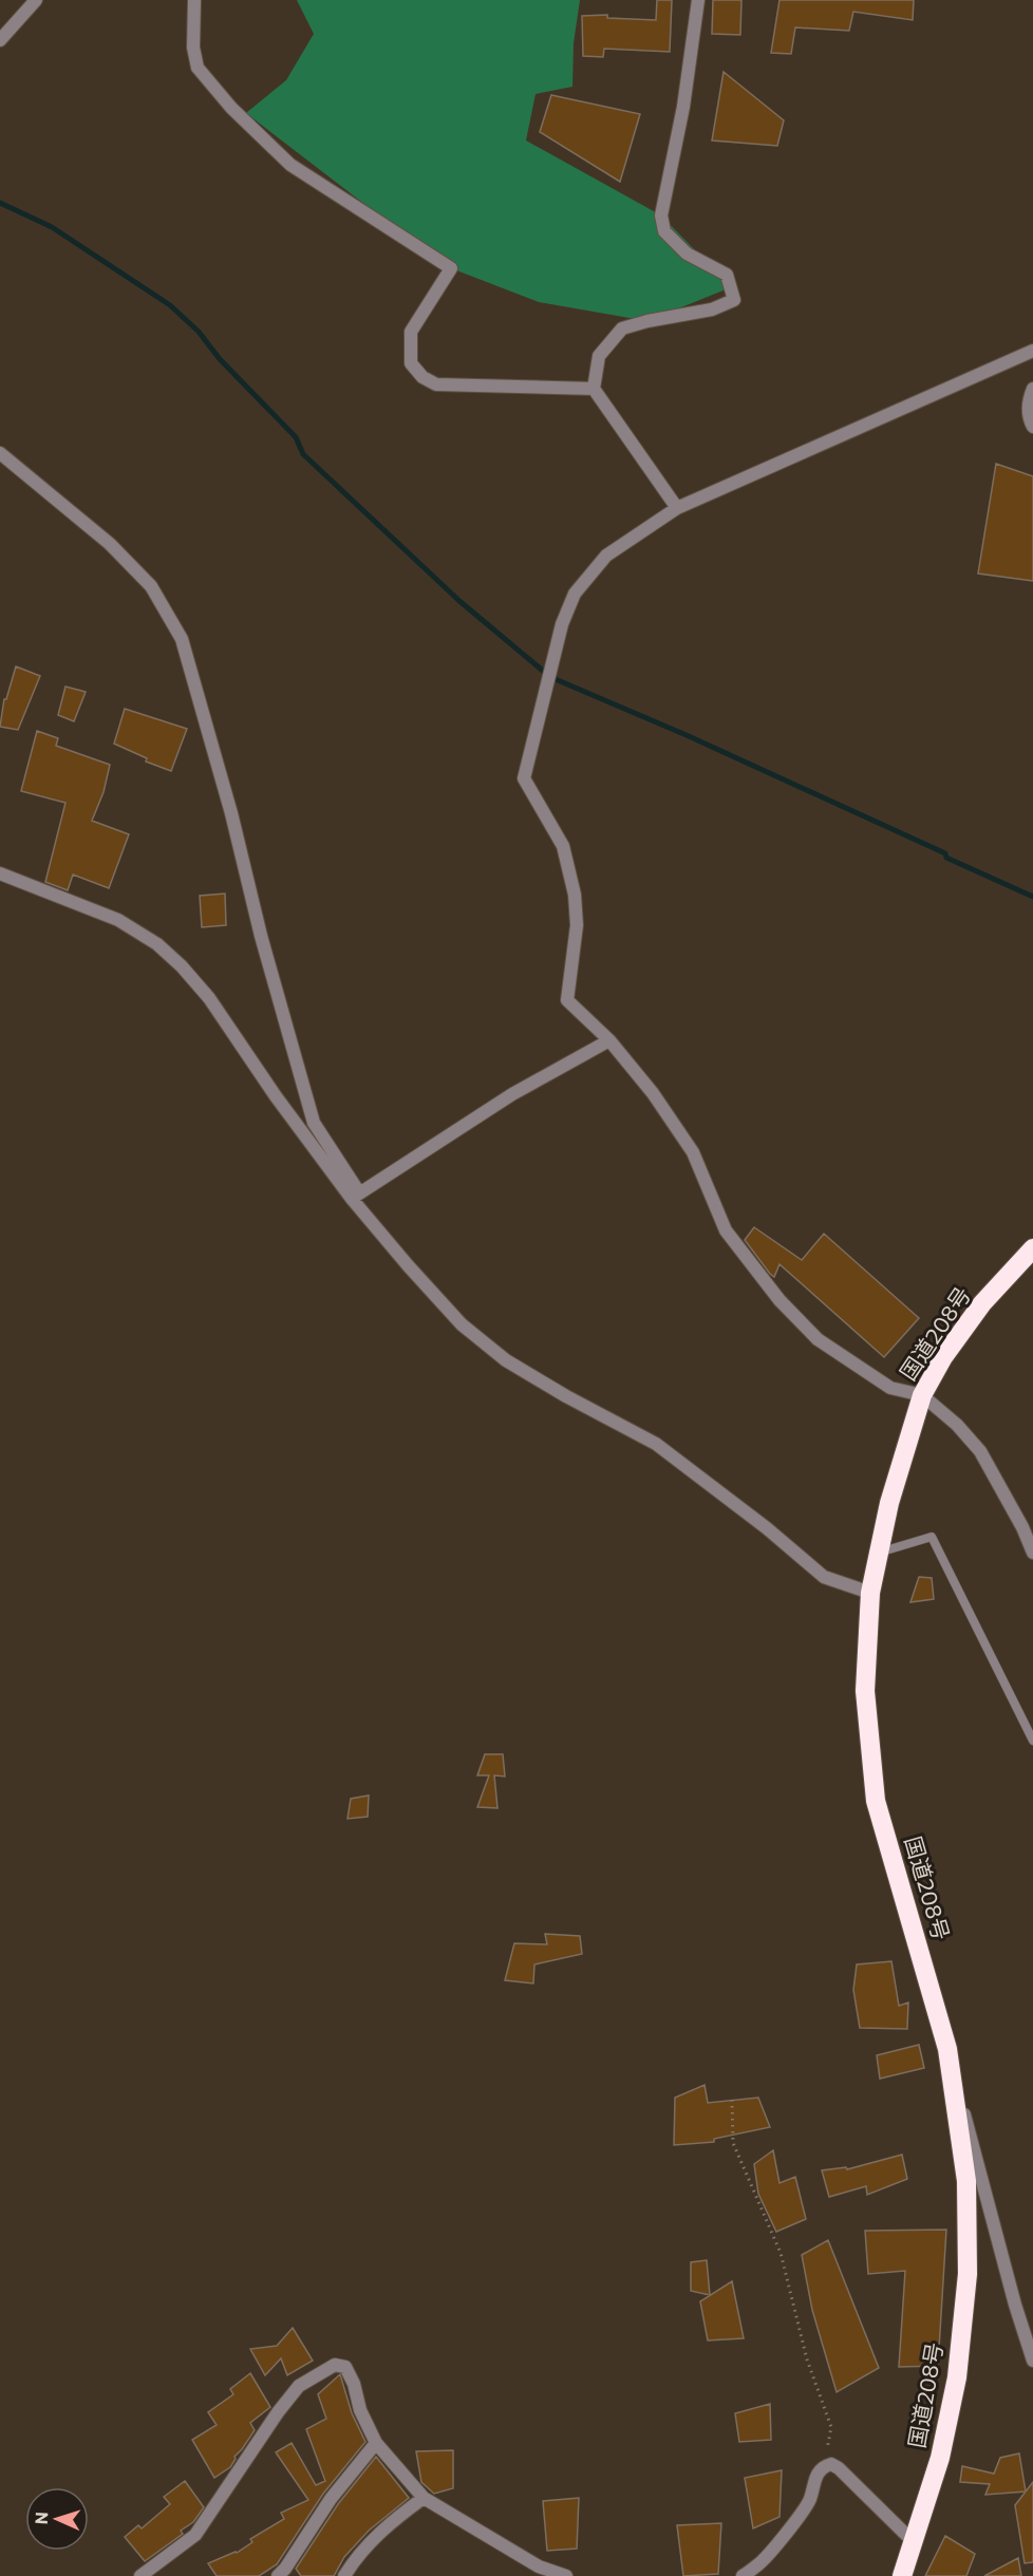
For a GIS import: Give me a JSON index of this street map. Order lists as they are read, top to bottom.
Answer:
{
  "streets": {
    "highway": ["国道208号"]
  },
  "north": "left"
}
